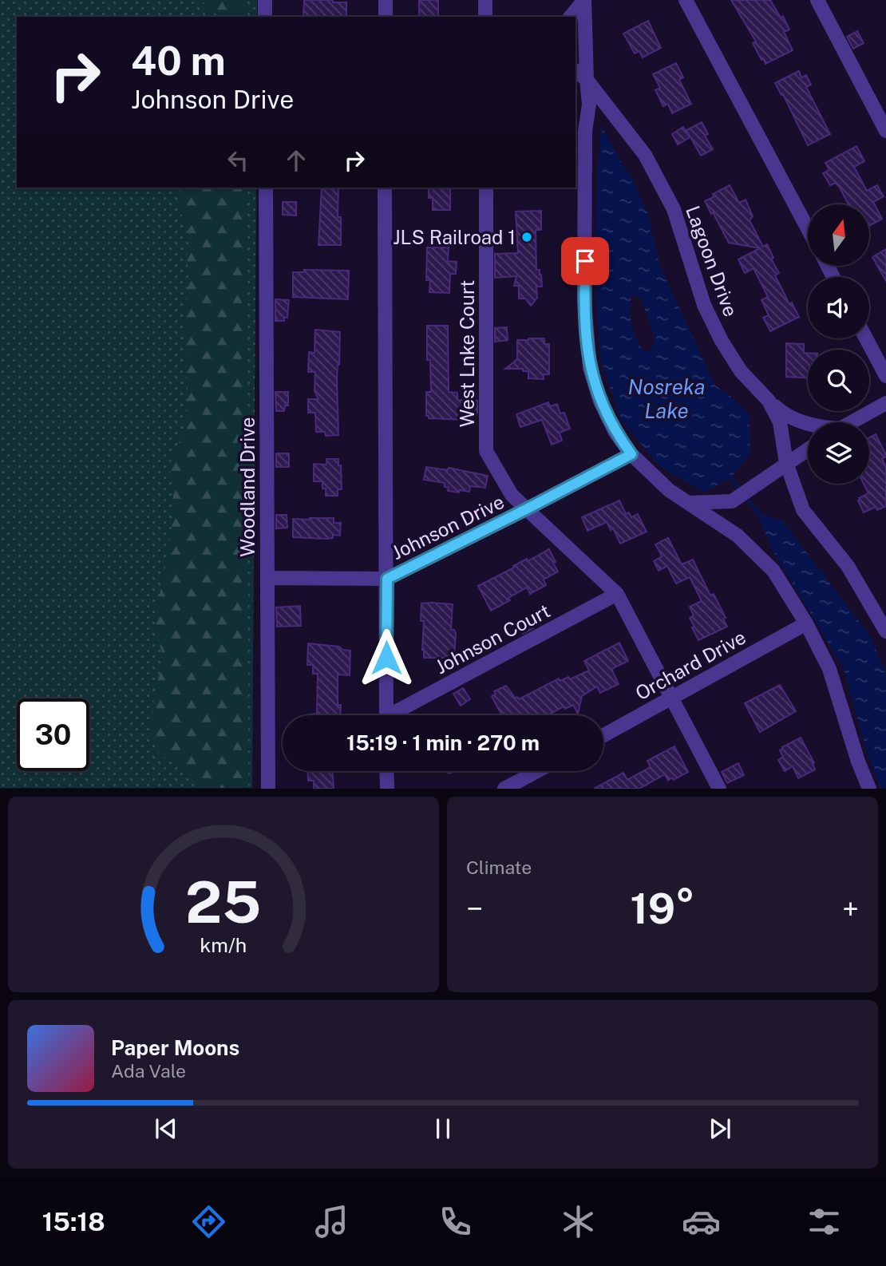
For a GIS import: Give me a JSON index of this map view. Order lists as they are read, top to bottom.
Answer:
{
  "streets": {
    "street": [
      "Lagoon Drive",
      "West Lnke Court",
      "Woodland Drive",
      "Johnson Drive",
      "Johnson Court",
      "Orchard Drive"
    ]
  },
  "crossings": [
    ["West Lnke Court", "Johnson Drive"],
    ["West Lnke Court", "Johnson Court"],
    ["West Lnke Court", "Orchard Drive"],
    ["Woodland Drive", "Johnson Drive"]
  ],
  "water": ["Nosreka Lake"],
  "places": ["JLS Railroad 1"],
  "north": "top",
  "page": {
    "turn": ["40 m", "Johnson Drive"],
    "limit": "30",
    "trip": "15:19 · 1 min · 270 m",
    "tile": "Climate",
    "heat": ["−", "19°", "+"],
    "song": ["Paper Moons", "Ada Vale"],
    "tabs": "15:18",
    "gauge": ["25", "km/h"]
  }
}
